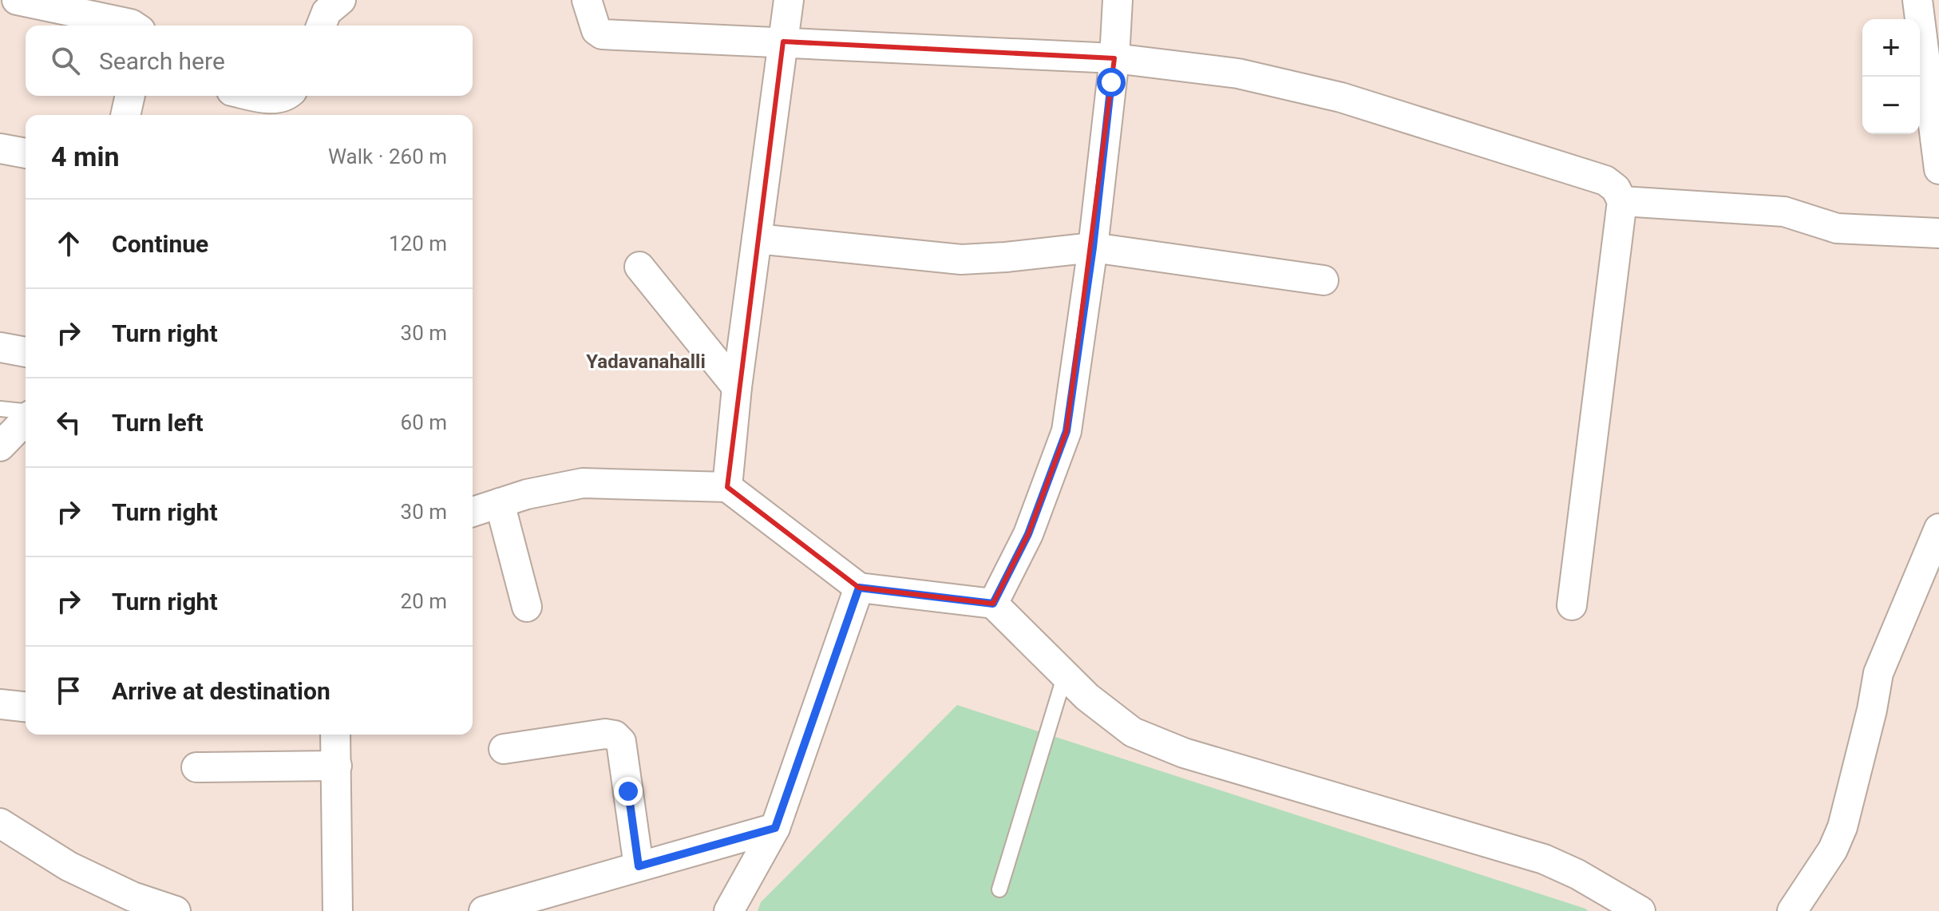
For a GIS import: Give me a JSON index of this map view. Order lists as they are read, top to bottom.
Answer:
{
  "districts": ["Yadavanahalli"],
  "page": {
    "map_buttons": ["+", "−"],
    "search": "Search here",
    "heading": ["4 min", "Walk · 260 m"],
    "list": [
      ["Continue", "120 m"],
      ["Turn right", "30 m"],
      ["Turn left", "60 m"],
      ["Turn right", "30 m"],
      ["Turn right", "20 m"],
      "Arrive at destination"
    ]
  }
}
